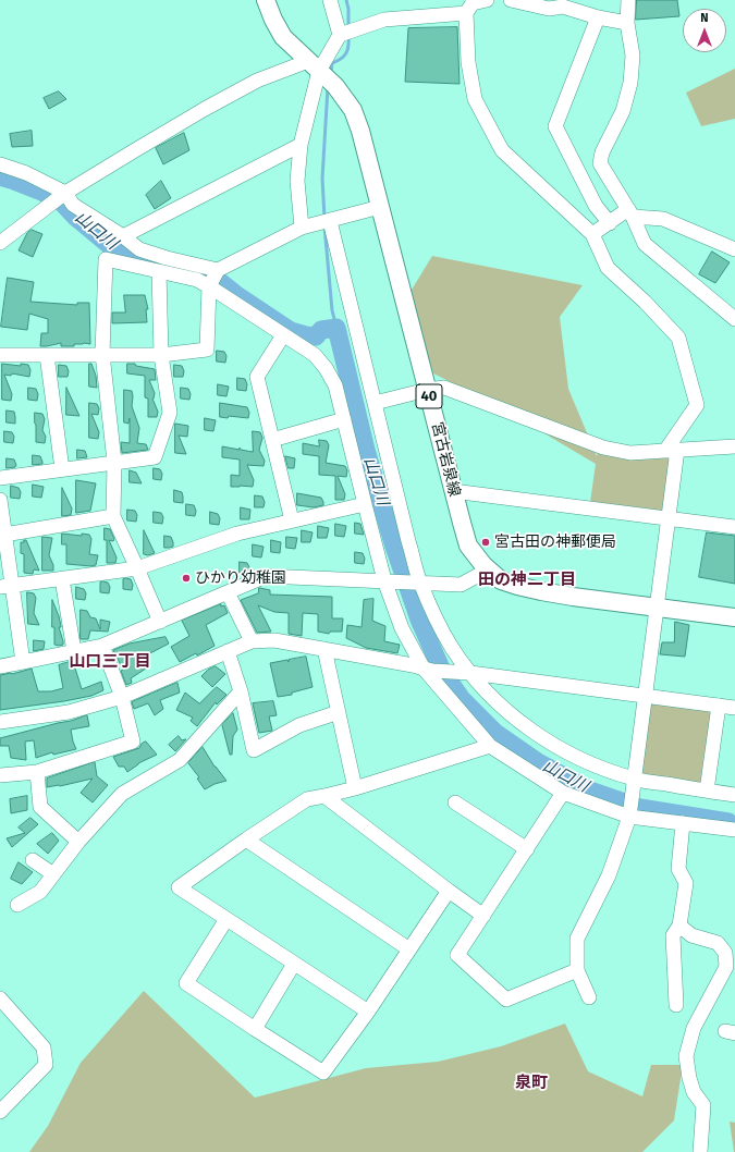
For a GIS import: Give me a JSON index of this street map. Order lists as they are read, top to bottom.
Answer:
{
  "streets": {
    "main road": ["40", "宮古岩泉線"]
  },
  "districts": ["田の神二丁目", "山口三丁目", "泉町"],
  "water": ["山口川"],
  "places": ["宮古田の神郵便局", "ひかり幼稚園"],
  "north": "top"
}
